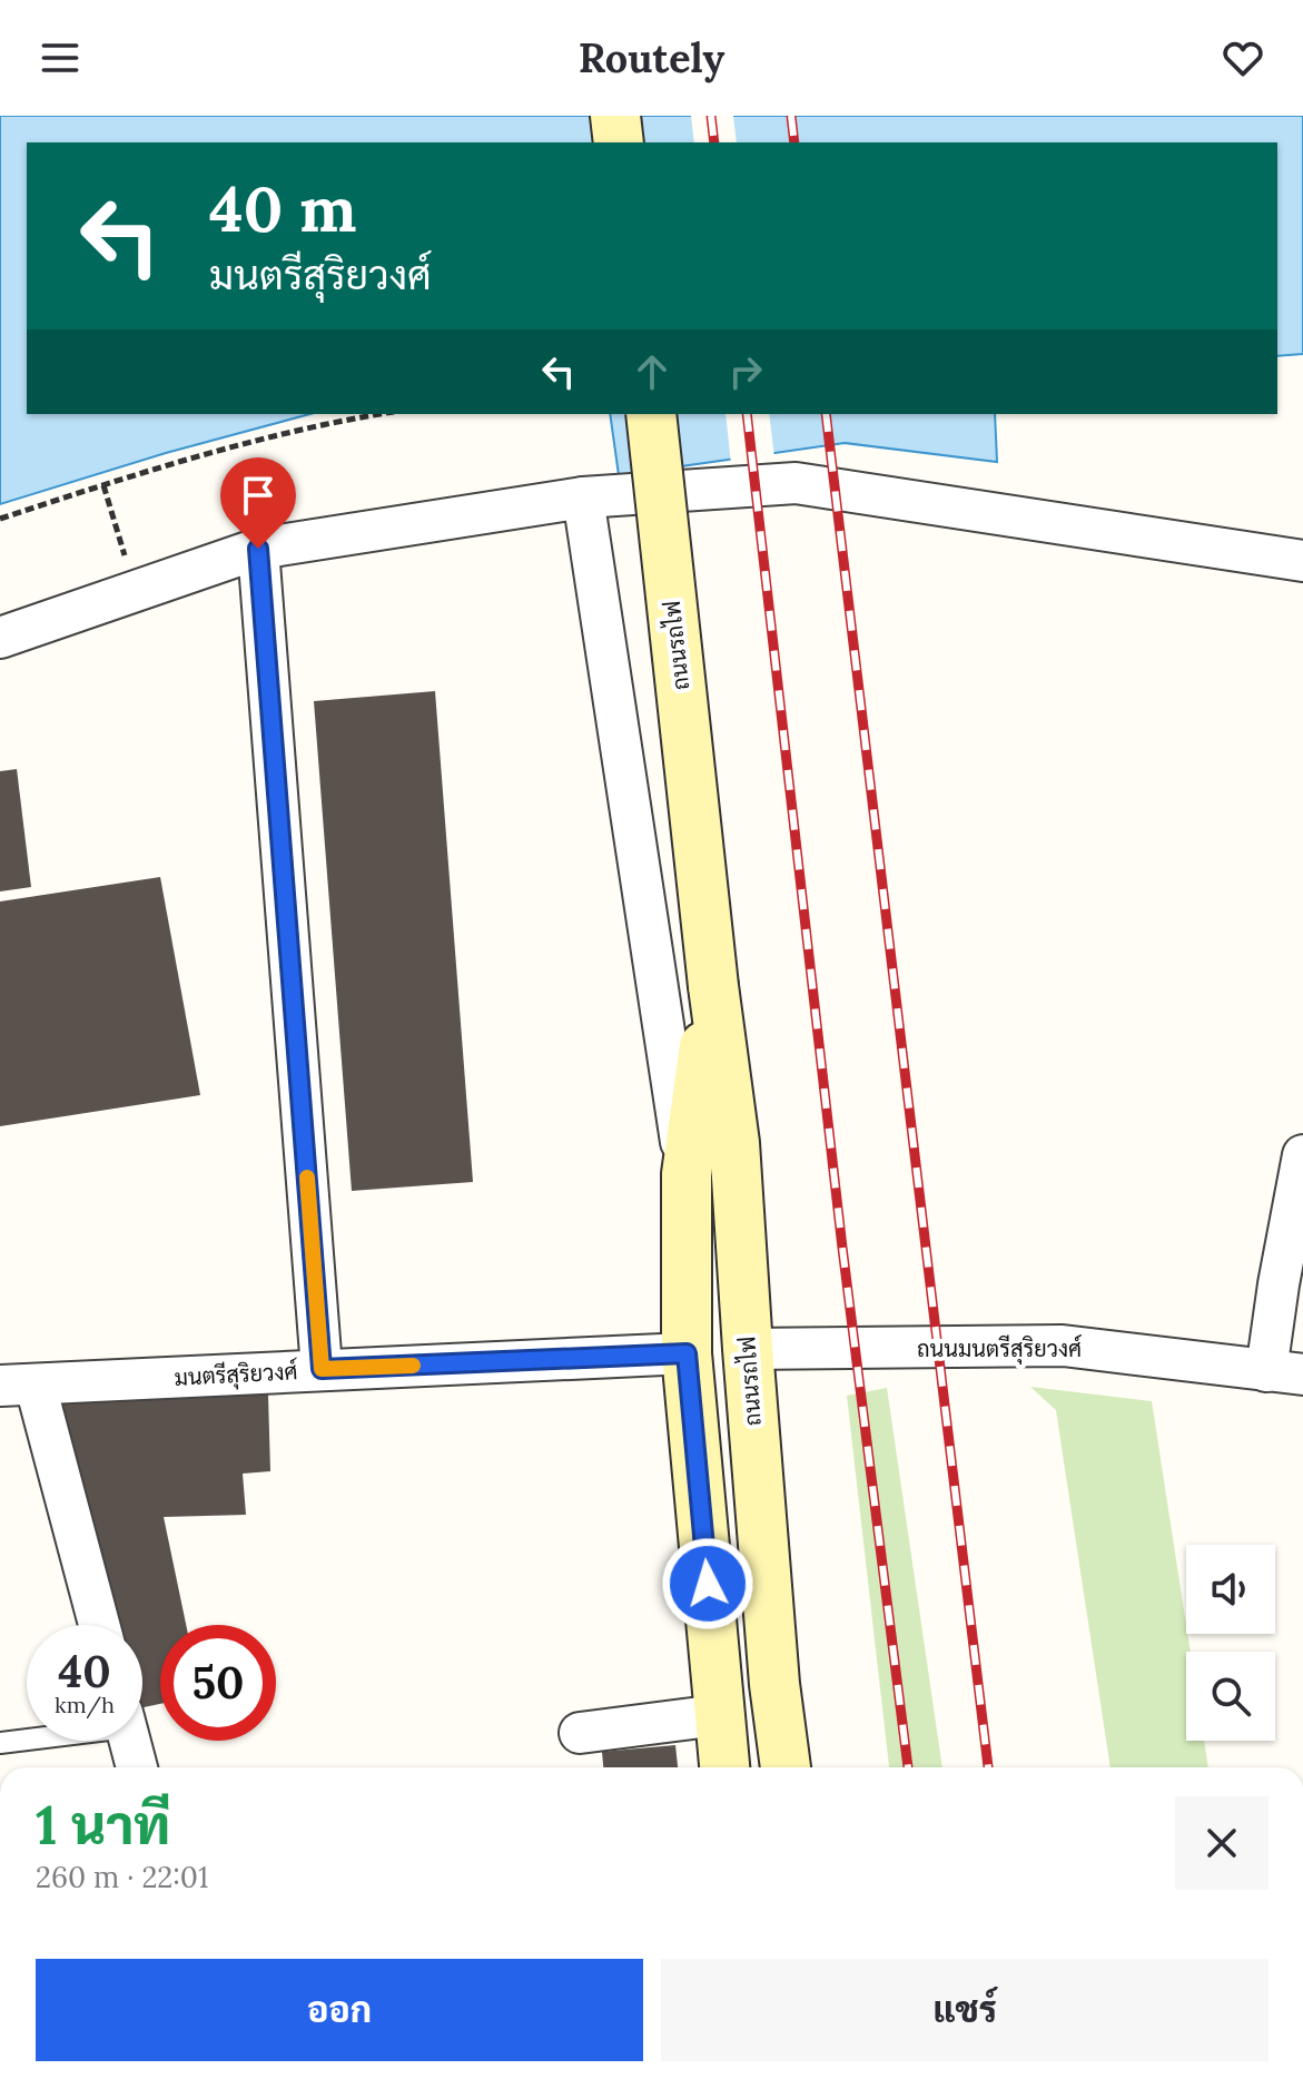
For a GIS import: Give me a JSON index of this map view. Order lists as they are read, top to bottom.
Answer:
{
  "streets": {
    "main road": ["ถนนรถไฟ"],
    "street": ["ถนนมนตรีสุริยวงศ์", "มนตรีสุริยวงศ์"]
  },
  "crossings": [
    ["ถนนรถไฟ", "ถนนมนตรีสุริยวงศ์"],
    ["ถนนรถไฟ", "มนตรีสุริยวงศ์"]
  ],
  "page": {
    "header": "Routely",
    "turn": ["40 m", "มนตรีสุริยวงศ์"],
    "speed": "40 km/h",
    "limit": "50",
    "heading": ["1 นาที", "260 m · 22:01"],
    "buttons": ["ออก", "แชร์"]
  }
}
